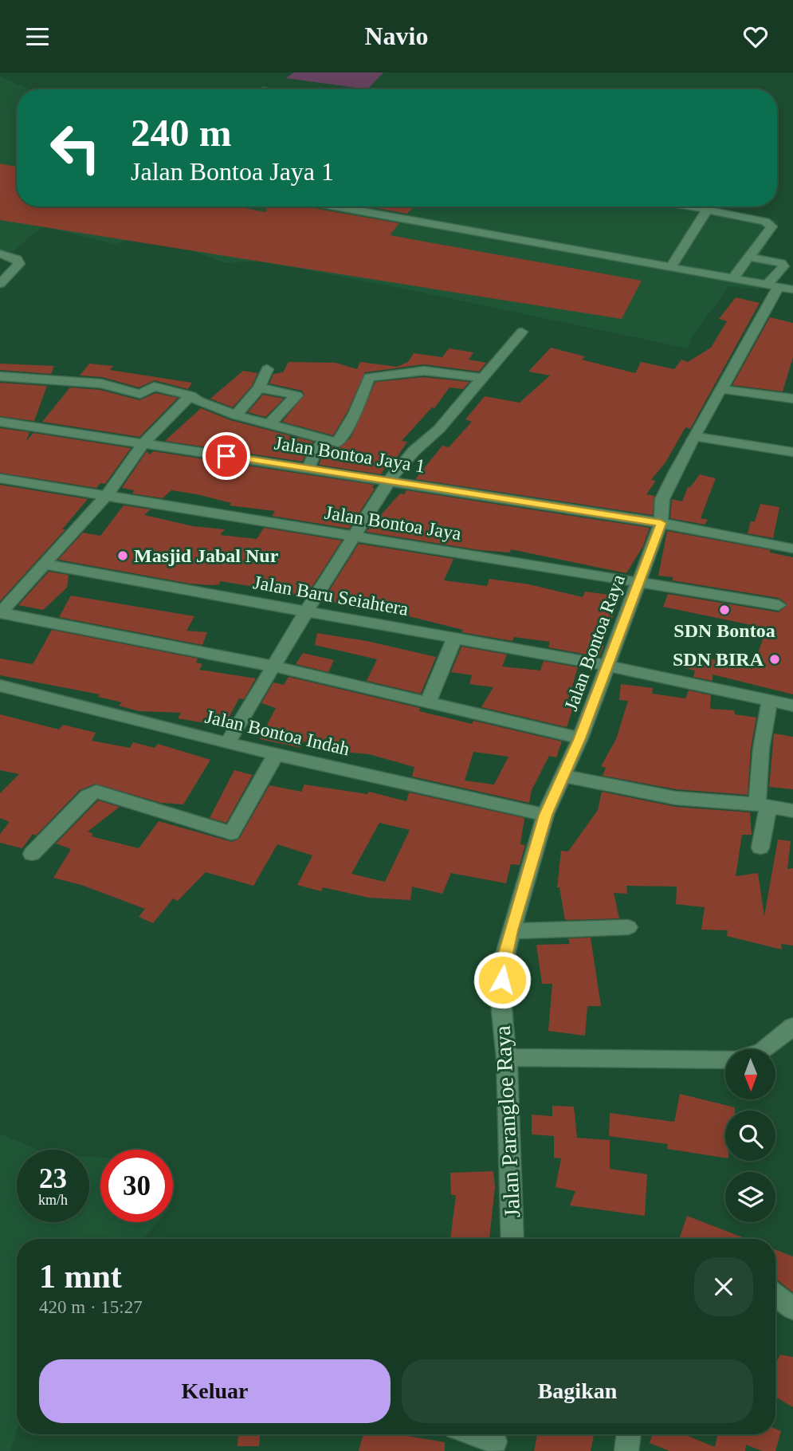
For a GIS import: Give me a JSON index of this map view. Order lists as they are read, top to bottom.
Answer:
{
  "streets": {
    "street": [
      "Jalan Bontoa Jaya 1",
      "Jalan Bontoa Jaya",
      "Jalan Baru Seiahtera",
      "Jalan Bontoa Raya",
      "Jalan Bontoa Indah",
      "Jalan Parangloe Raya"
    ]
  },
  "crossings": [
    ["Jalan Bontoa Jaya 1", "Jalan Bontoa Raya"],
    ["Jalan Bontoa Jaya", "Jalan Bontoa Raya"],
    ["Jalan Baru Seiahtera", "Jalan Bontoa Raya"],
    ["Jalan Bontoa Raya", "Jalan Bontoa Indah"],
    ["Jalan Bontoa Raya", "Jalan Parangloe Raya"]
  ],
  "places": ["Masjid Jabal Nur", "SDN Bontoa", "SDN BIRA"],
  "north": "bottom",
  "page": {
    "header": "Navio",
    "turn": ["240 m", "Jalan Bontoa Jaya 1"],
    "speed": "23 km/h",
    "limit": "30",
    "heading": ["1 mnt", "420 m · 15:27"],
    "buttons": ["Keluar", "Bagikan"]
  }
}
